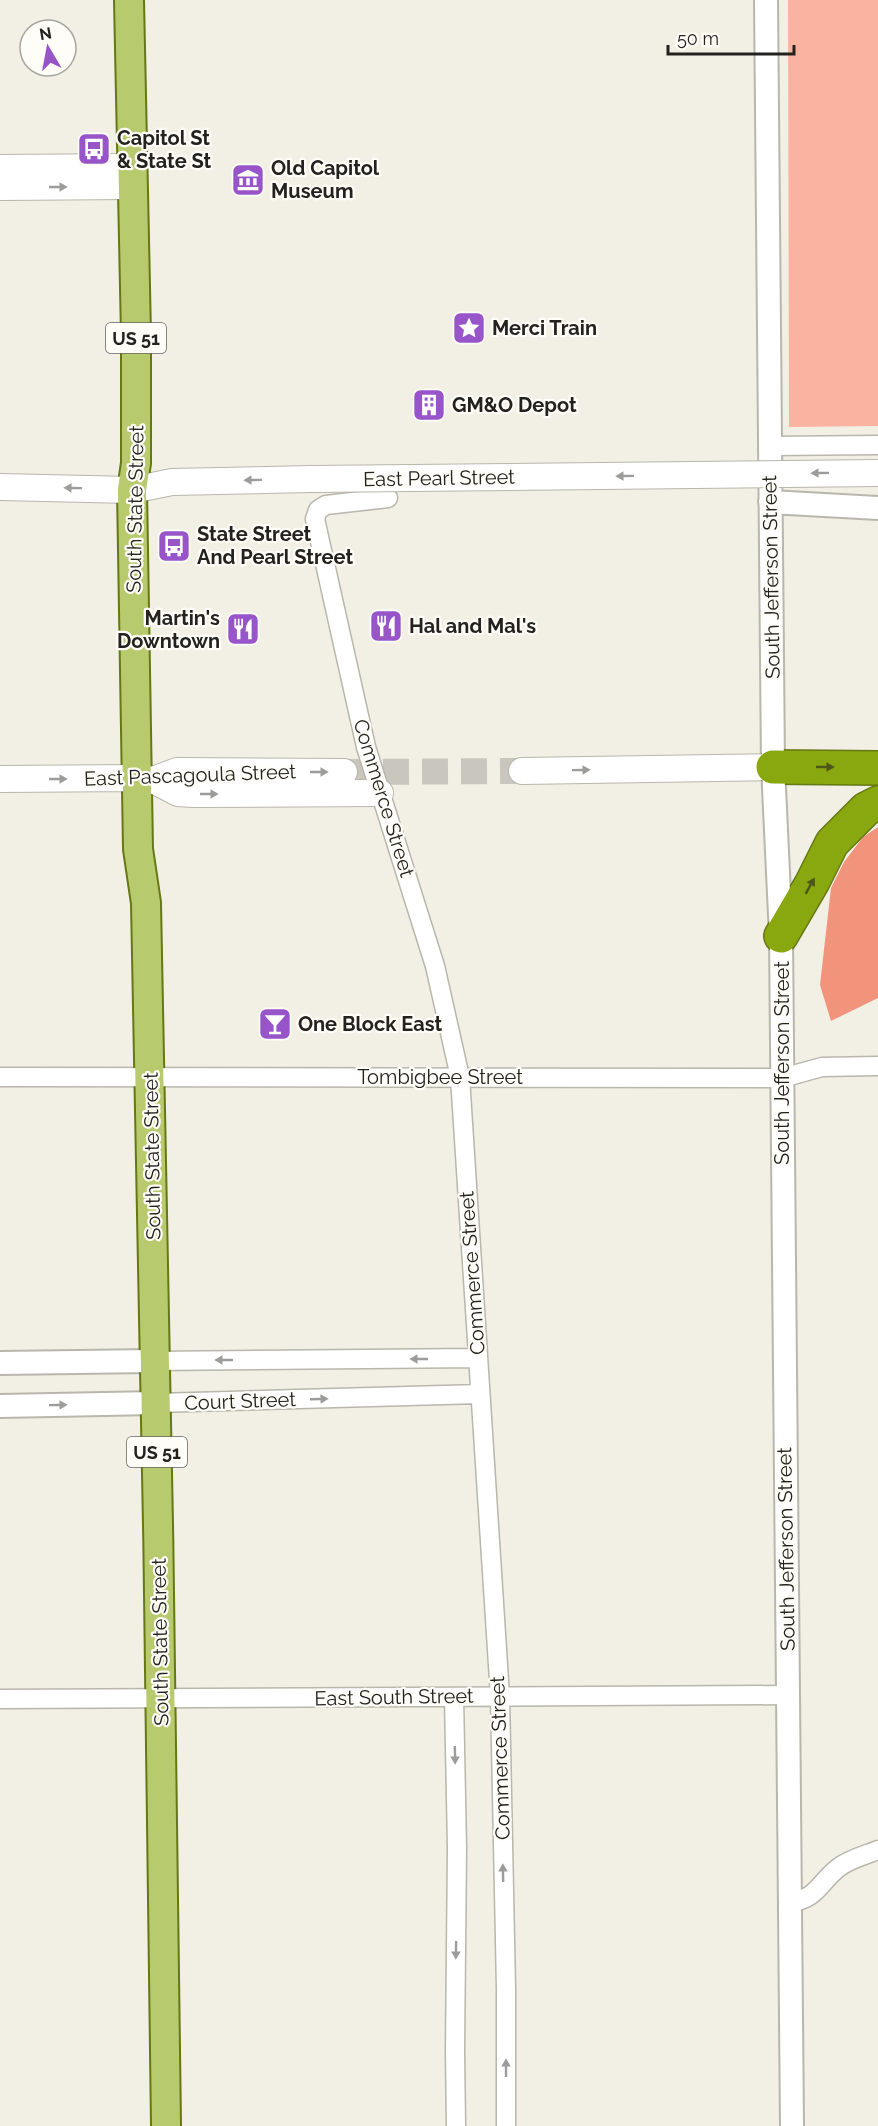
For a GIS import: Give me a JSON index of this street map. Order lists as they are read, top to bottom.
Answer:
{
  "streets": {
    "main road": [
      "US 51",
      "East Pearl Street",
      "South State Street",
      "East Pascagoula Street"
    ],
    "street": [
      "South Jefferson Street",
      "Commerce Street",
      "Tombigbee Street",
      "Court Street",
      "East South Street"
    ]
  },
  "crossings": [
    ["US 51", "South State Street"],
    ["East Pearl Street", "South State Street"],
    ["South State Street", "East Pascagoula Street"],
    ["South State Street", "Tombigbee Street"],
    ["South State Street", "Court Street"],
    ["South State Street", "East South Street"],
    ["South Jefferson Street", "Tombigbee Street"],
    ["South Jefferson Street", "East South Street"],
    ["Commerce Street", "Tombigbee Street"],
    ["Commerce Street", "Court Street"],
    ["Commerce Street", "East South Street"]
  ],
  "one_way": ["East Pearl Street"],
  "places": {
    "bus stop": ["Capitol St & State St", "State Street And Pearl Street"],
    "museum": ["Old Capitol Museum"],
    "place": ["Merci Train"],
    "building": ["GM&O Depot"],
    "restaurant": ["Hal and Mal's", "Martin's Downtown"],
    "bar": ["One Block East"]
  },
  "scale_bar": "50 m",
  "north": "top"
}
